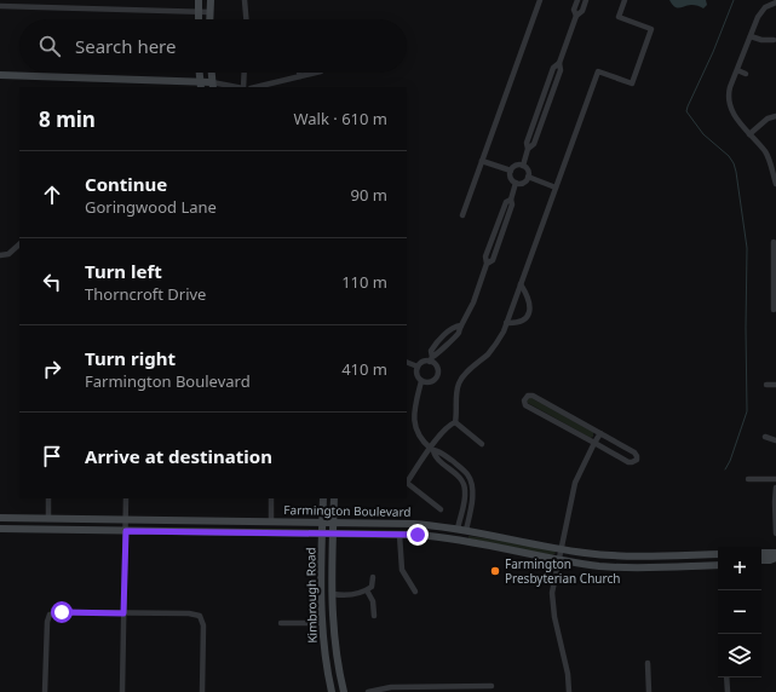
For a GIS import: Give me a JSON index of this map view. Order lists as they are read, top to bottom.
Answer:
{
  "streets": {
    "main road": ["Farmington Boulevard", "Kimbrough Road"]
  },
  "crossings": [
    ["Farmington Boulevard", "Kimbrough Road"]
  ],
  "places": ["Farmington Presbyterian Church"],
  "page": {
    "search": "Search here",
    "heading": ["8 min", "Walk · 610 m"],
    "list": [
      ["Continue", "Goringwood Lane", "90 m"],
      ["Turn left", "Thorncroft Drive", "110 m"],
      ["Turn right", "Farmington Boulevard", "410 m"],
      "Arrive at destination"
    ],
    "map_buttons": ["+", "−"]
  }
}
